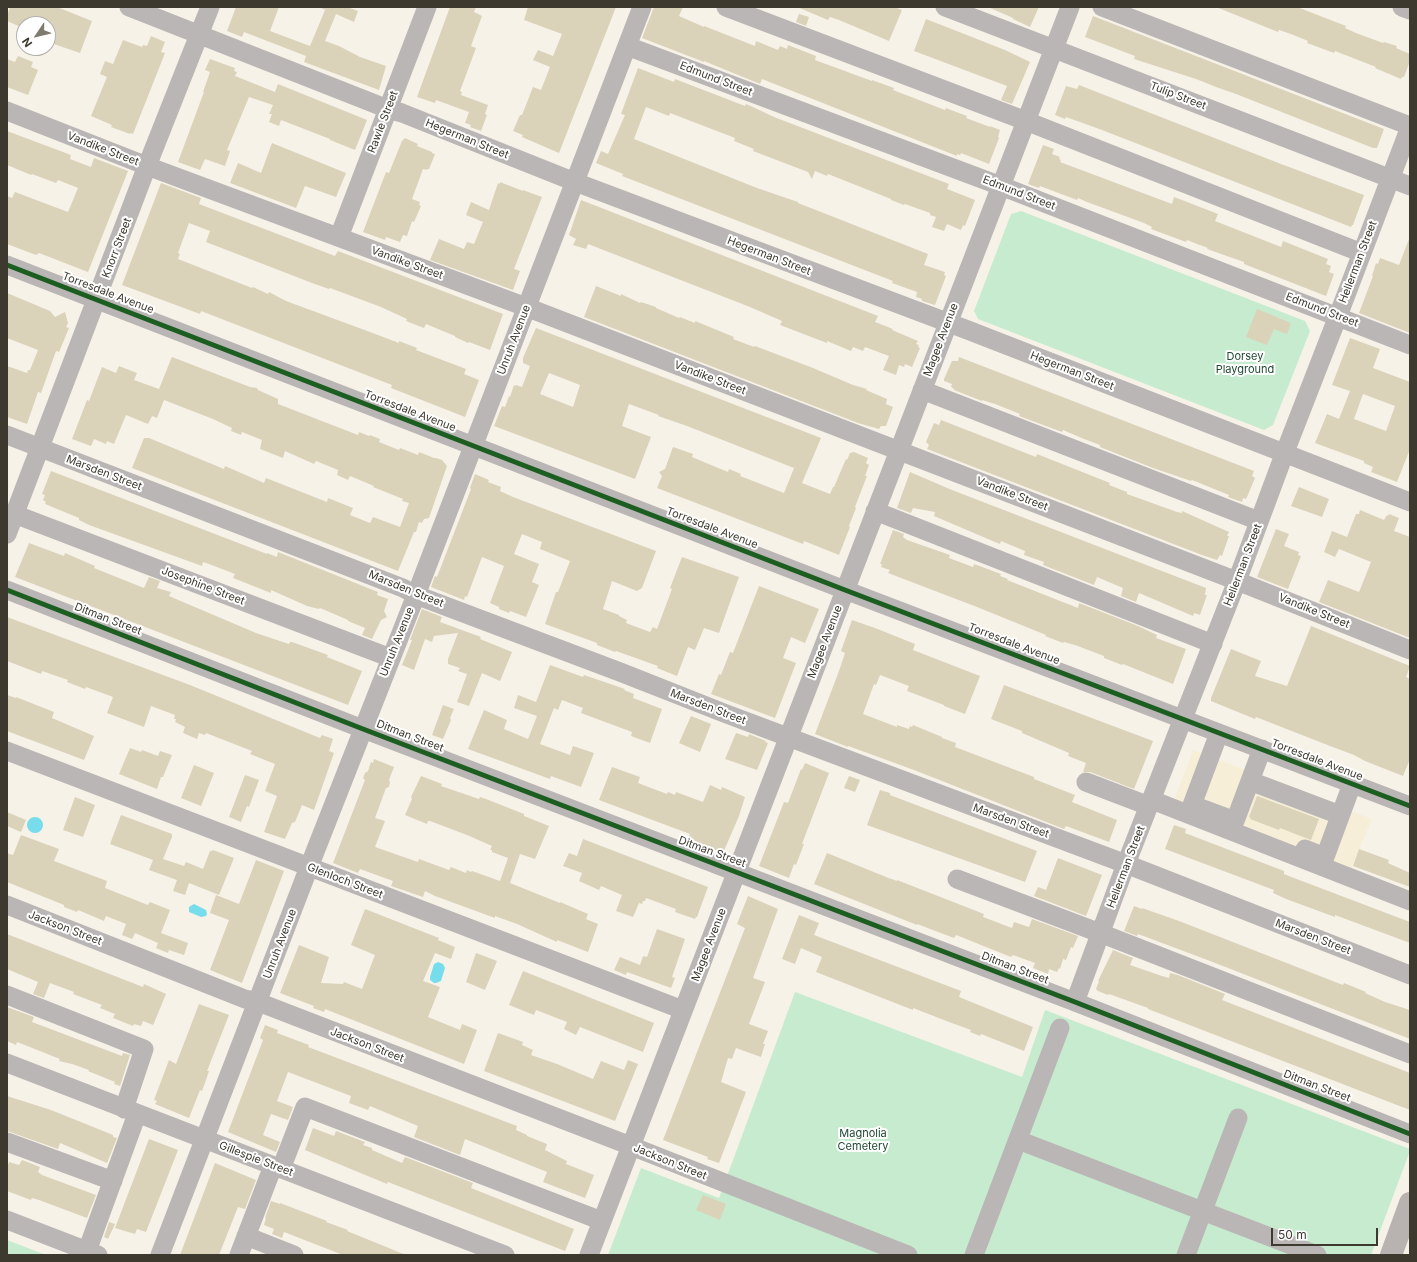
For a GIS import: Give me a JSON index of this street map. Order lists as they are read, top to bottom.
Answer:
{
  "streets": {
    "street": [
      "Edmund Street",
      "Tulip Street",
      "Rawle Street",
      "Hegerman Street",
      "Vandike Street",
      "Knorr Street",
      "Hellerman Street",
      "Torresdale Avenue",
      "Unruh Avenue",
      "Magee Avenue",
      "Marsden Street",
      "Josephine Street",
      "Ditman Street",
      "Glenloch Street",
      "Jackson Street",
      "Gillespie Street"
    ]
  },
  "crossings": [
    ["Edmund Street", "Hellerman Street"],
    ["Edmund Street", "Unruh Avenue"],
    ["Edmund Street", "Magee Avenue"],
    ["Tulip Street", "Hellerman Street"],
    ["Tulip Street", "Magee Avenue"],
    ["Rawle Street", "Hegerman Street"],
    ["Rawle Street", "Vandike Street"],
    ["Hegerman Street", "Knorr Street"],
    ["Hegerman Street", "Hellerman Street"],
    ["Hegerman Street", "Unruh Avenue"],
    ["Hegerman Street", "Magee Avenue"],
    ["Vandike Street", "Knorr Street"],
    ["Vandike Street", "Hellerman Street"],
    ["Vandike Street", "Unruh Avenue"],
    ["Vandike Street", "Magee Avenue"],
    ["Knorr Street", "Torresdale Avenue"],
    ["Knorr Street", "Marsden Street"],
    ["Knorr Street", "Josephine Street"],
    ["Hellerman Street", "Torresdale Avenue"],
    ["Hellerman Street", "Marsden Street"],
    ["Hellerman Street", "Ditman Street"],
    ["Torresdale Avenue", "Unruh Avenue"],
    ["Torresdale Avenue", "Magee Avenue"],
    ["Unruh Avenue", "Marsden Street"],
    ["Unruh Avenue", "Josephine Street"],
    ["Unruh Avenue", "Ditman Street"],
    ["Unruh Avenue", "Glenloch Street"],
    ["Unruh Avenue", "Jackson Street"],
    ["Unruh Avenue", "Gillespie Street"],
    ["Magee Avenue", "Marsden Street"],
    ["Magee Avenue", "Ditman Street"],
    ["Magee Avenue", "Glenloch Street"],
    ["Magee Avenue", "Jackson Street"]
  ],
  "parks": ["Dorsey Playground", "Magnolia Cemetery"],
  "scale_bar": "50 m",
  "north": "bottom left"
}
